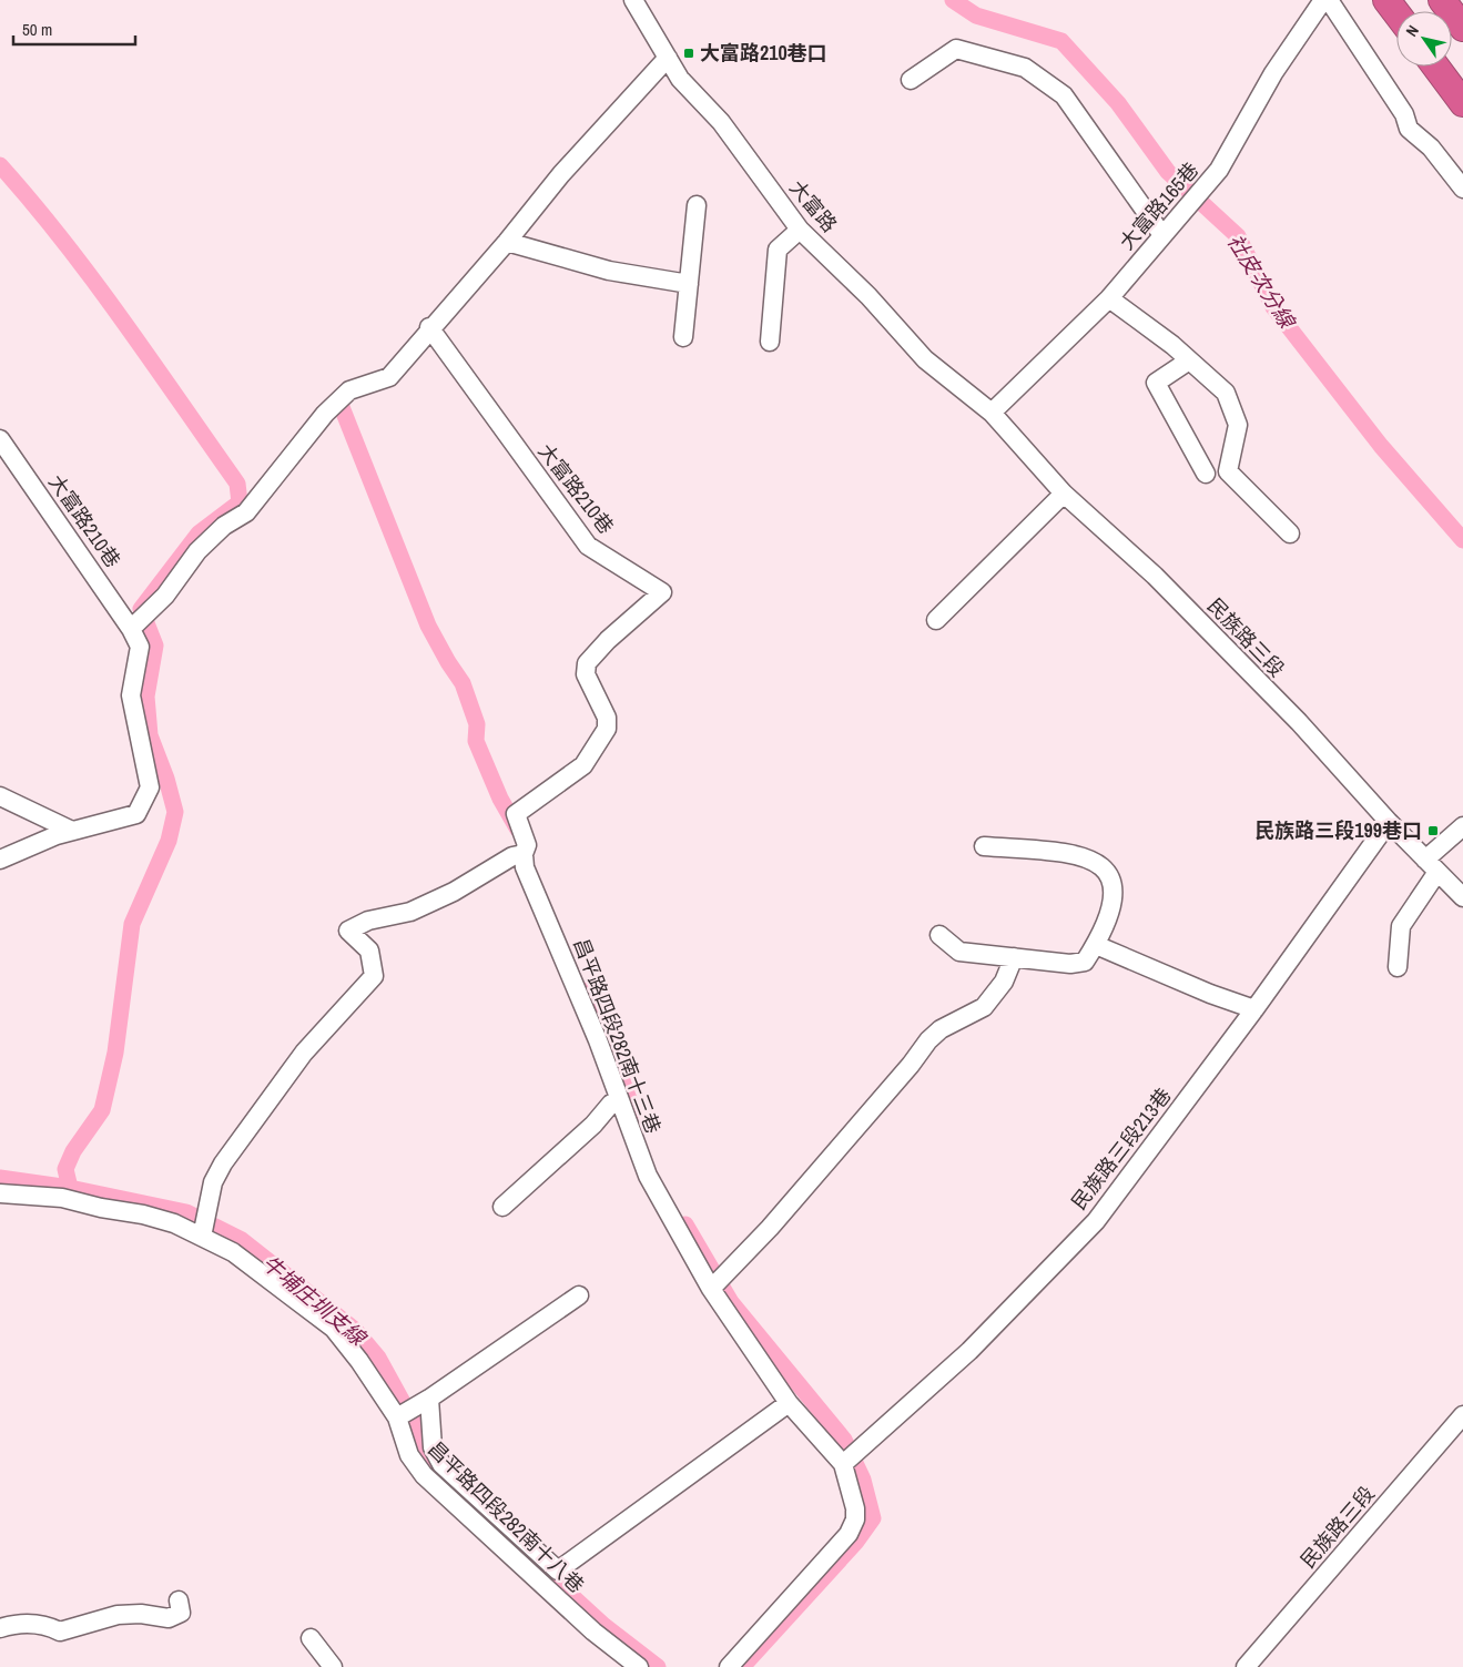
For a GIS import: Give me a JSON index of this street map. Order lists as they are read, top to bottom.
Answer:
{
  "streets": {
    "street": [
      "大富路",
      "大富路165巷",
      "大富路210巷",
      "民族路三段",
      "昌平路四段282南十三巷",
      "民族路三段213巷",
      "昌平路四段282南十八巷"
    ]
  },
  "crossings": [
    ["大富路", "大富路165巷"],
    ["大富路", "民族路三段"],
    ["大富路165巷", "民族路三段"],
    ["大富路210巷", "昌平路四段282南十三巷"],
    ["民族路三段", "民族路三段213巷"],
    ["昌平路四段282南十三巷", "民族路三段213巷"]
  ],
  "water": ["社皮次分線", "牛埔庄圳支線"],
  "places": {
    "transit": ["大富路210巷口", "民族路三段199巷口"]
  },
  "scale_bar": "50 m",
  "north": "top left"
}
